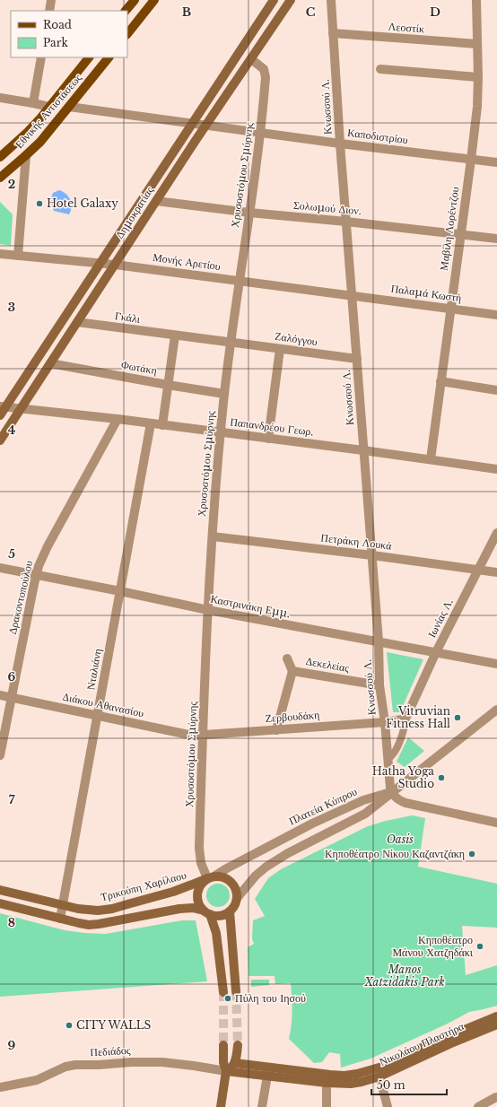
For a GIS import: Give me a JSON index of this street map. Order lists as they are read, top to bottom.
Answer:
{
  "streets": {
    "main road": [
      "Εθνικής Αντιστάσεως",
      "Δημοκρατίας",
      "Τρικούπη Χαρίλαου",
      "Νικολάου Πλαστήρα"
    ],
    "street": [
      "Λεοστίκ",
      "Κνωσσού Λ.",
      "Καποδιστρίου",
      "Χρυσοστόμου Σμύρνης",
      "Σολωμού Διον.",
      "Μαβίλη Λορέντζου",
      "Μονής Αρετίου",
      "Παλαμά Κωστή",
      "Γκάλι",
      "Ζαλόγγου",
      "Φωτάκη",
      "Παπανδρέου Γεωρ.",
      "Πετράκη Λουκά",
      "Δρακοντοπούλου",
      "Καστρινάκη Εμμ.",
      "Ιωνίας Λ.",
      "Δεκελείας",
      "Νταλιάνη",
      "Διάκου Αθανασίου",
      "Ζερβουδάκη",
      "Πλατεία Κύπρου",
      "Πεδιάδος"
    ]
  },
  "crossings": [
    ["Λεοστίκ", "Κνωσσού Λ."],
    ["Λεοστίκ", "Μαβίλη Λορέντζου"],
    ["Κνωσσού Λ.", "Καποδιστρίου"],
    ["Κνωσσού Λ.", "Σολωμού Διον."],
    ["Κνωσσού Λ.", "Μονής Αρετίου"],
    ["Κνωσσού Λ.", "Παλαμά Κωστή"],
    ["Κνωσσού Λ.", "Ζαλόγγου"],
    ["Κνωσσού Λ.", "Παπανδρέου Γεωρ."],
    ["Κνωσσού Λ.", "Πετράκη Λουκά"],
    ["Κνωσσού Λ.", "Καστρινάκη Εμμ."],
    ["Κνωσσού Λ.", "Ιωνίας Λ."],
    ["Κνωσσού Λ.", "Δεκελείας"],
    ["Κνωσσού Λ.", "Ζερβουδάκη"],
    ["Κνωσσού Λ.", "Πλατεία Κύπρου"],
    ["Εθνικής Αντιστάσεως", "Καποδιστρίου"],
    ["Καποδιστρίου", "Χρυσοστόμου Σμύρνης"],
    ["Καποδιστρίου", "Δημοκρατίας"],
    ["Καποδιστρίου", "Μαβίλη Λορέντζου"],
    ["Χρυσοστόμου Σμύρνης", "Σολωμού Διον."],
    ["Χρυσοστόμου Σμύρνης", "Δημοκρατίας"],
    ["Χρυσοστόμου Σμύρνης", "Μονής Αρετίου"],
    ["Χρυσοστόμου Σμύρνης", "Γκάλι"],
    ["Χρυσοστόμου Σμύρνης", "Ζαλόγγου"],
    ["Χρυσοστόμου Σμύρνης", "Φωτάκη"],
    ["Χρυσοστόμου Σμύρνης", "Παπανδρέου Γεωρ."],
    ["Χρυσοστόμου Σμύρνης", "Πετράκη Λουκά"],
    ["Χρυσοστόμου Σμύρνης", "Καστρινάκη Εμμ."],
    ["Χρυσοστόμου Σμύρνης", "Διάκου Αθανασίου"],
    ["Χρυσοστόμου Σμύρνης", "Ζερβουδάκη"],
    ["Χρυσοστόμου Σμύρνης", "Πλατεία Κύπρου"],
    ["Χρυσοστόμου Σμύρνης", "Τρικούπη Χαρίλαου"],
    ["Σολωμού Διον.", "Δημοκρατίας"],
    ["Σολωμού Διον.", "Μαβίλη Λορέντζου"],
    ["Δημοκρατίας", "Μονής Αρετίου"],
    ["Δημοκρατίας", "Γκάλι"],
    ["Δημοκρατίας", "Φωτάκη"],
    ["Δημοκρατίας", "Παπανδρέου Γεωρ."],
    ["Μαβίλη Λορέντζου", "Παλαμά Κωστή"],
    ["Μαβίλη Λορέντζου", "Παπανδρέου Γεωρ."],
    ["Μονής Αρετίου", "Παλαμά Κωστή"],
    ["Γκάλι", "Ζαλόγγου"],
    ["Παπανδρέου Γεωρ.", "Δρακοντοπούλου"],
    ["Παπανδρέου Γεωρ.", "Νταλιάνη"],
    ["Πετράκη Λουκά", "Ιωνίας Λ."],
    ["Δρακοντοπούλου", "Καστρινάκη Εμμ."],
    ["Δρακοντοπούλου", "Διάκου Αθανασίου"],
    ["Καστρινάκη Εμμ.", "Ιωνίας Λ."],
    ["Καστρινάκη Εμμ.", "Νταλιάνη"],
    ["Δεκελείας", "Ζερβουδάκη"],
    ["Νταλιάνη", "Διάκου Αθανασίου"],
    ["Νταλιάνη", "Τρικούπη Χαρίλαου"],
    ["Διάκου Αθανασίου", "Ζερβουδάκη"],
    ["Πλατεία Κύπρου", "Τρικούπη Χαρίλαου"],
    ["Νικολάου Πλαστήρα", "Πεδιάδος"]
  ],
  "parks": ["Oasis", "Manos Xatzidakis Park"],
  "places": [
    "Hotel Galaxy",
    "Vitruvian Fitness Hall",
    "Hatha Yoga Studio",
    "Κηποθέατρο Νίκου Καζαντζάκη",
    "Κηποθέατρο Μάνου Χατζηδάκι",
    "Πύλη του Ιησού",
    "CITY WALLS"
  ],
  "legend": ["Road", "Park"],
  "scale_bar": "50 m",
  "grid": {
    "columns": ["B", "C", "D"],
    "rows": [
      "2",
      "3",
      "4",
      "5",
      "6",
      "7",
      "8",
      "9"
    ]
  }
}
